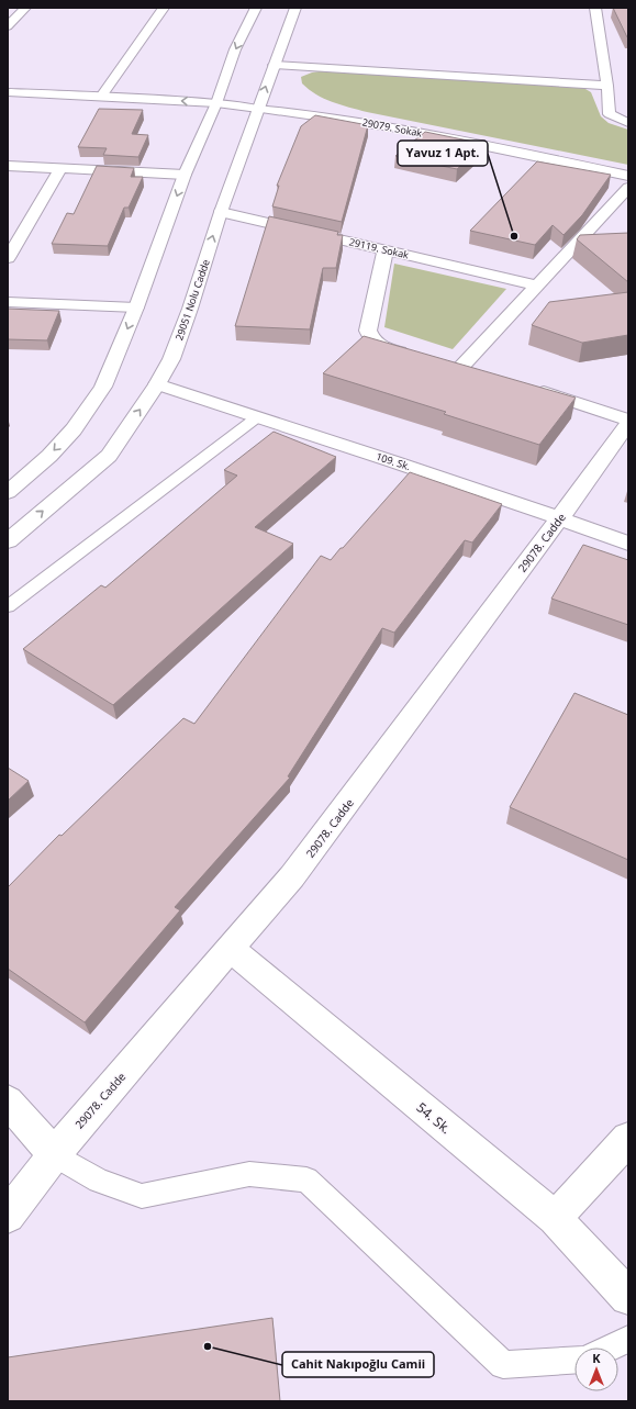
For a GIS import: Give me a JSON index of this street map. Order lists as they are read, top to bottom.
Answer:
{
  "streets": {
    "street": [
      "29079. Sokak",
      "29119. Sokak",
      "29051 Nolu Cadde",
      "109. Sk.",
      "29078. Cadde",
      "54. Sk."
    ]
  },
  "crossings": [
    ["29079. Sokak", "29051 Nolu Cadde"],
    ["29119. Sokak", "29051 Nolu Cadde"],
    ["29051 Nolu Cadde", "109. Sk."],
    ["109. Sk.", "29078. Cadde"],
    ["29078. Cadde", "54. Sk."]
  ],
  "places": ["Yavuz 1 Apt.", "Cahit Nakıpoğlu Camii"],
  "north": "top"
}
